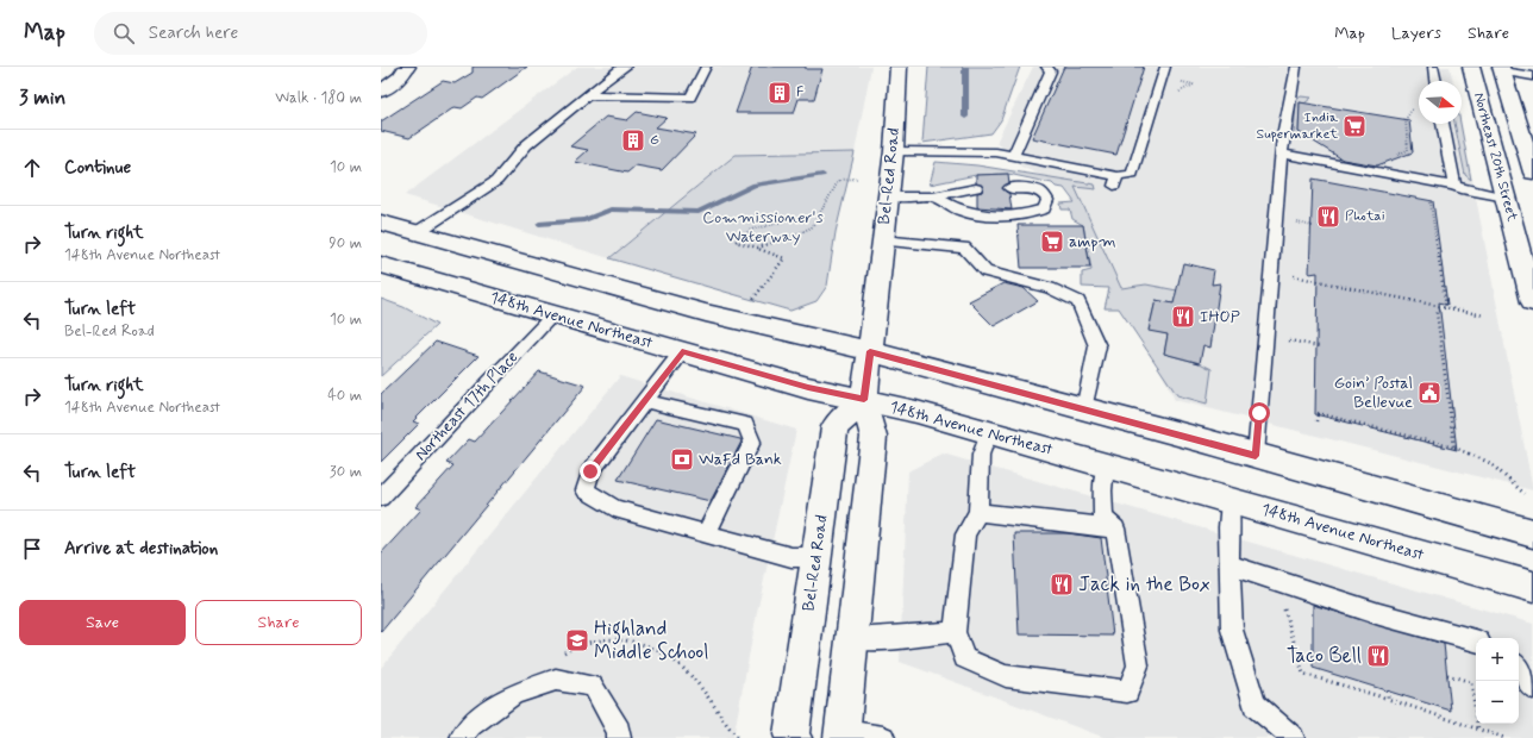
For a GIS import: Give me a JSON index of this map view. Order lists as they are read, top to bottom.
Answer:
{
  "streets": {
    "main road": ["Northeast 20th Street", "Bel-Red Road", "148th Avenue Northeast"],
    "lane": ["Northeast 17th Place"]
  },
  "crossings": [
    ["Bel-Red Road", "148th Avenue Northeast"],
    ["148th Avenue Northeast", "Northeast 17th Place"]
  ],
  "parks": ["Commissioner's Waterway"],
  "places": {
    "building": ["F", "G"],
    "supermarket": ["India Supermarket", "ampm"],
    "restaurant": [
      "Photai",
      "IHOP",
      "Jack in the Box",
      "Taco Bell"
    ],
    "public building": ["Goin’ Postal Bellevue"],
    "bank": ["WaFd Bank"],
    "school or university": ["Highland Middle School"]
  },
  "north": "right",
  "page": {
    "header": "Map",
    "search": "Search here",
    "nav": ["Map", "Layers", "Share"],
    "heading": ["3 min", "Walk · 180 m"],
    "list": [
      ["Continue", "10 m"],
      ["Turn right", "148th Avenue Northeast", "90 m"],
      ["Turn left", "Bel-Red Road", "10 m"],
      ["Turn right", "148th Avenue Northeast", "40 m"],
      ["Turn left", "30 m"],
      "Arrive at destination"
    ],
    "buttons": ["Save", "Share"],
    "map_buttons": ["+", "−"]
  }
}
